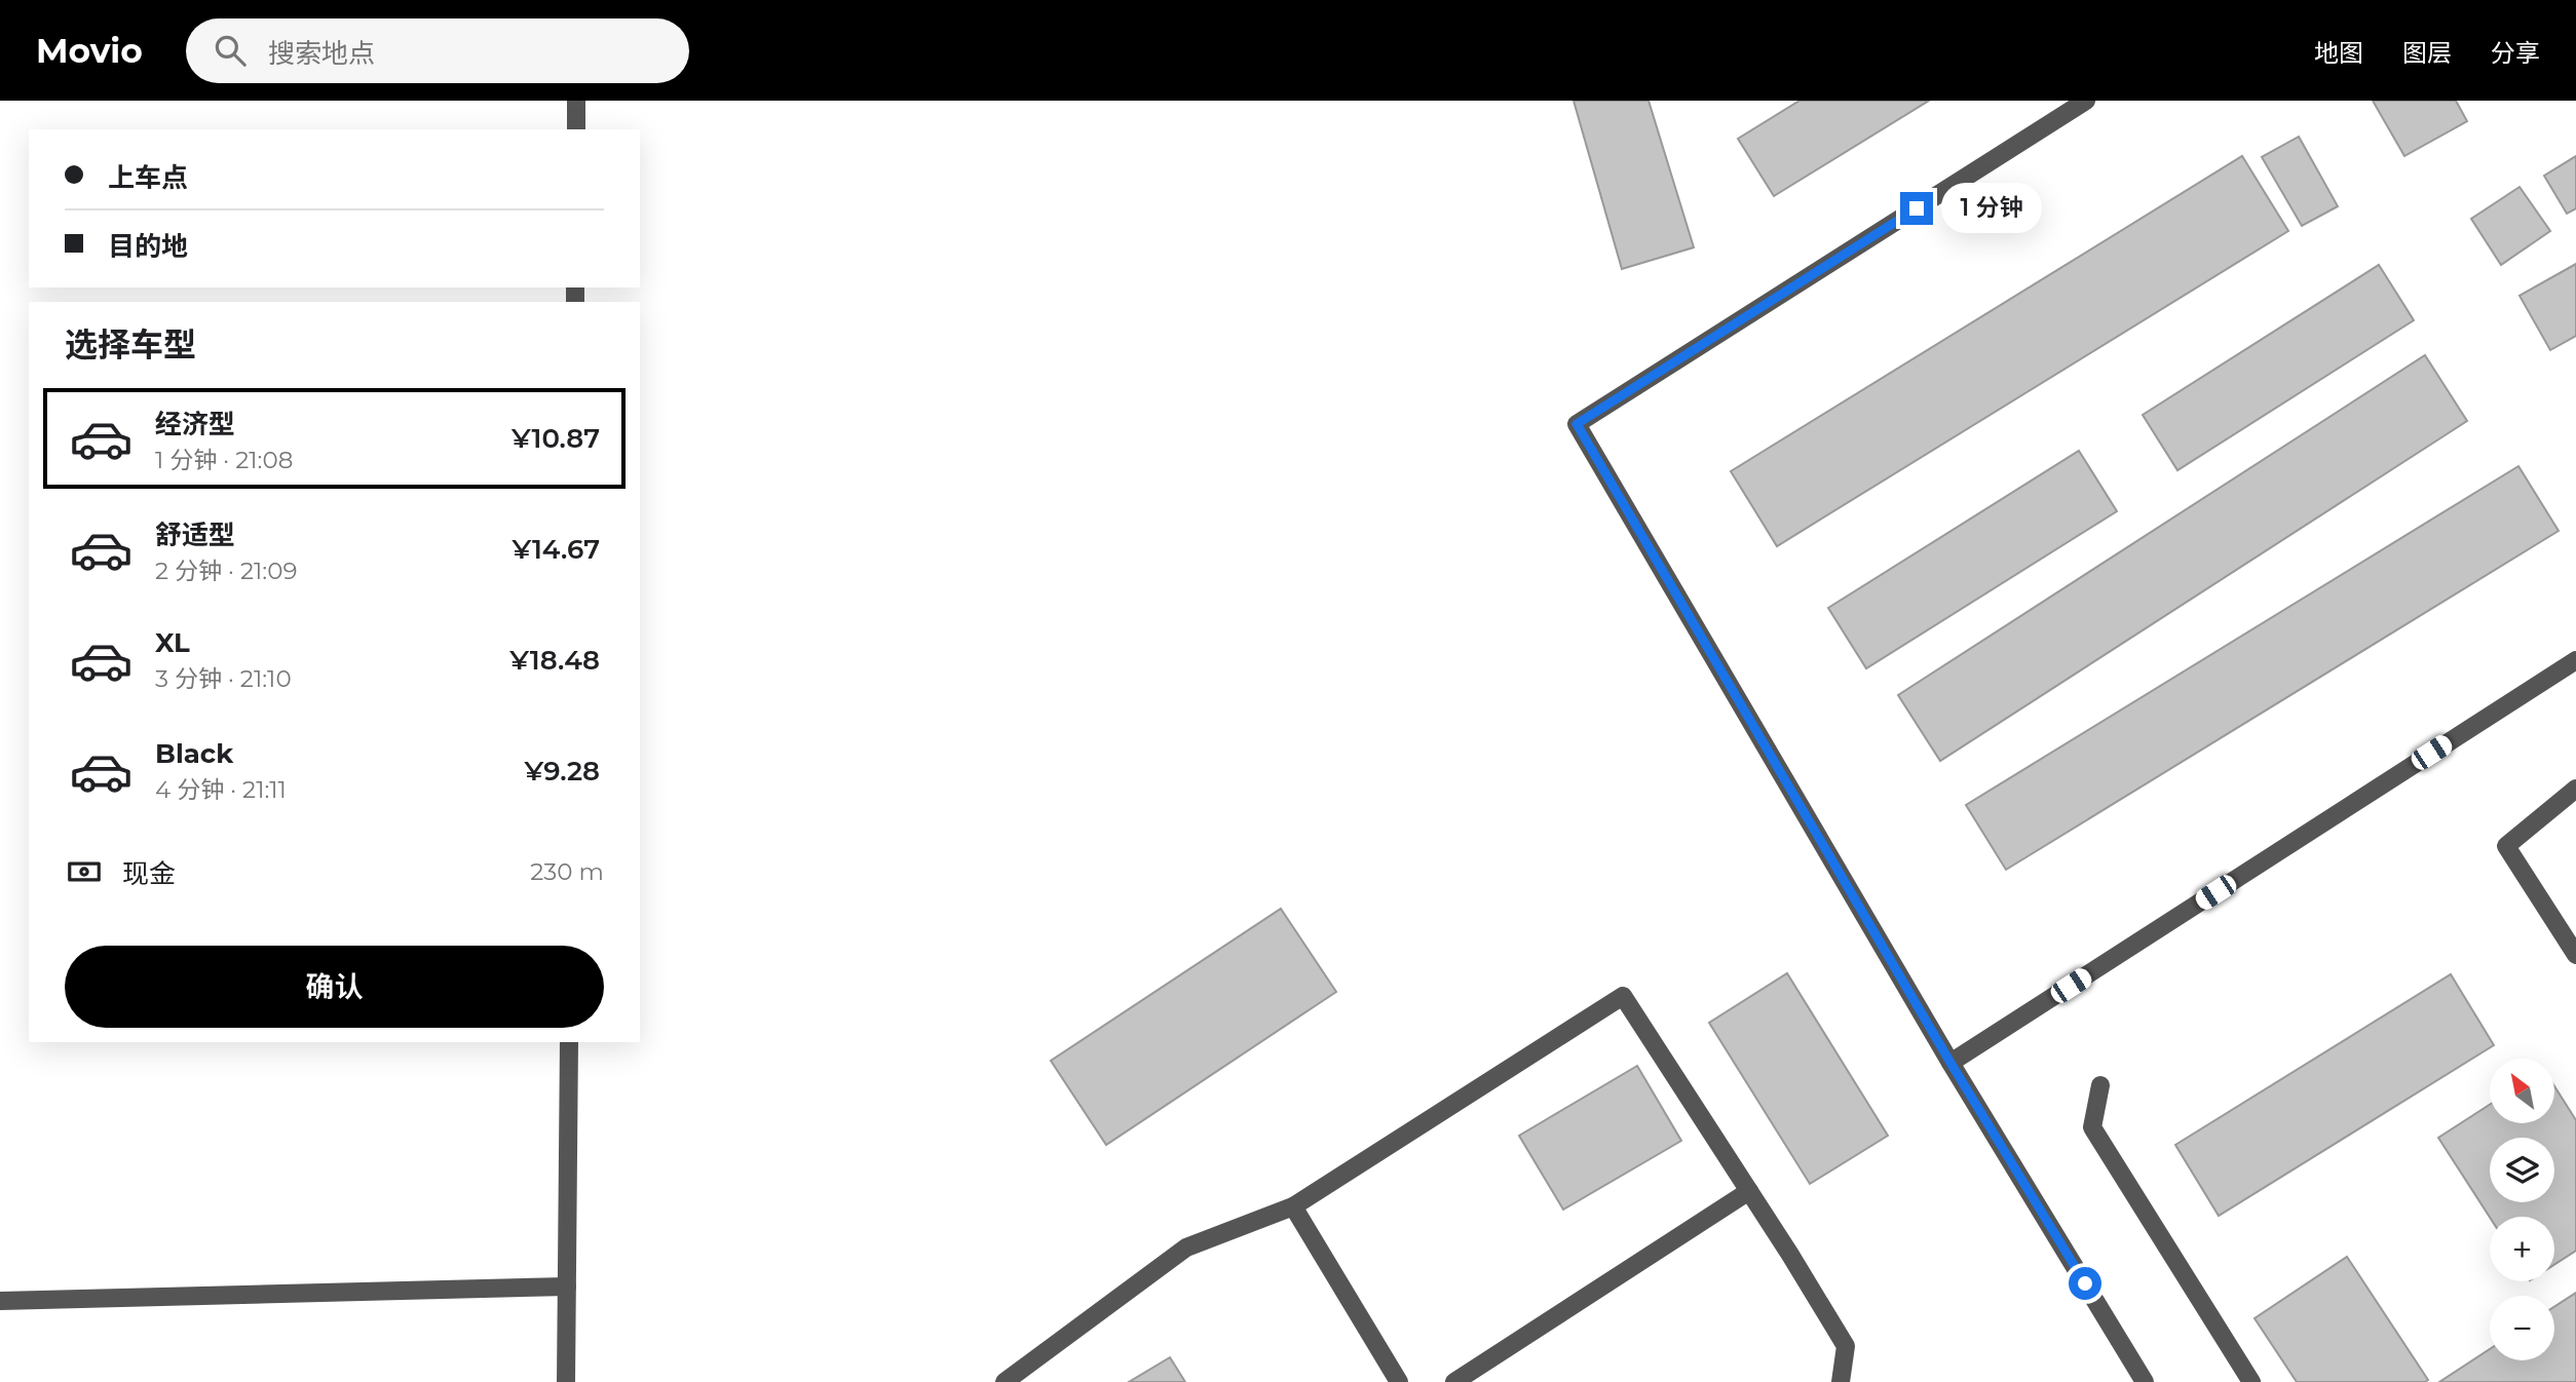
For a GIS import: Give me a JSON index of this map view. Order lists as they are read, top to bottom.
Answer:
{
  "north": "top left",
  "page": {
    "header": "Movio",
    "search": "搜索地点",
    "nav": ["地图", "图层", "分享"],
    "banner": ["上车点", "目的地"],
    "bubble": "1 分钟",
    "heading": "选择车型",
    "list": [
      {
        "name": "经济型",
        "note": "1 分钟 · 21:08",
        "value": "¥10.87"
      },
      {
        "name": "舒适型",
        "note": "2 分钟 · 21:09",
        "value": "¥14.67"
      },
      {
        "name": "XL",
        "note": "3 分钟 · 21:10",
        "value": "¥18.48"
      },
      {
        "name": "Black",
        "note": "4 分钟 · 21:11",
        "value": "¥9.28"
      }
    ],
    "pay": ["现金", "230 m"],
    "buttons": "确认",
    "map_buttons": ["+", "−"]
  }
}
